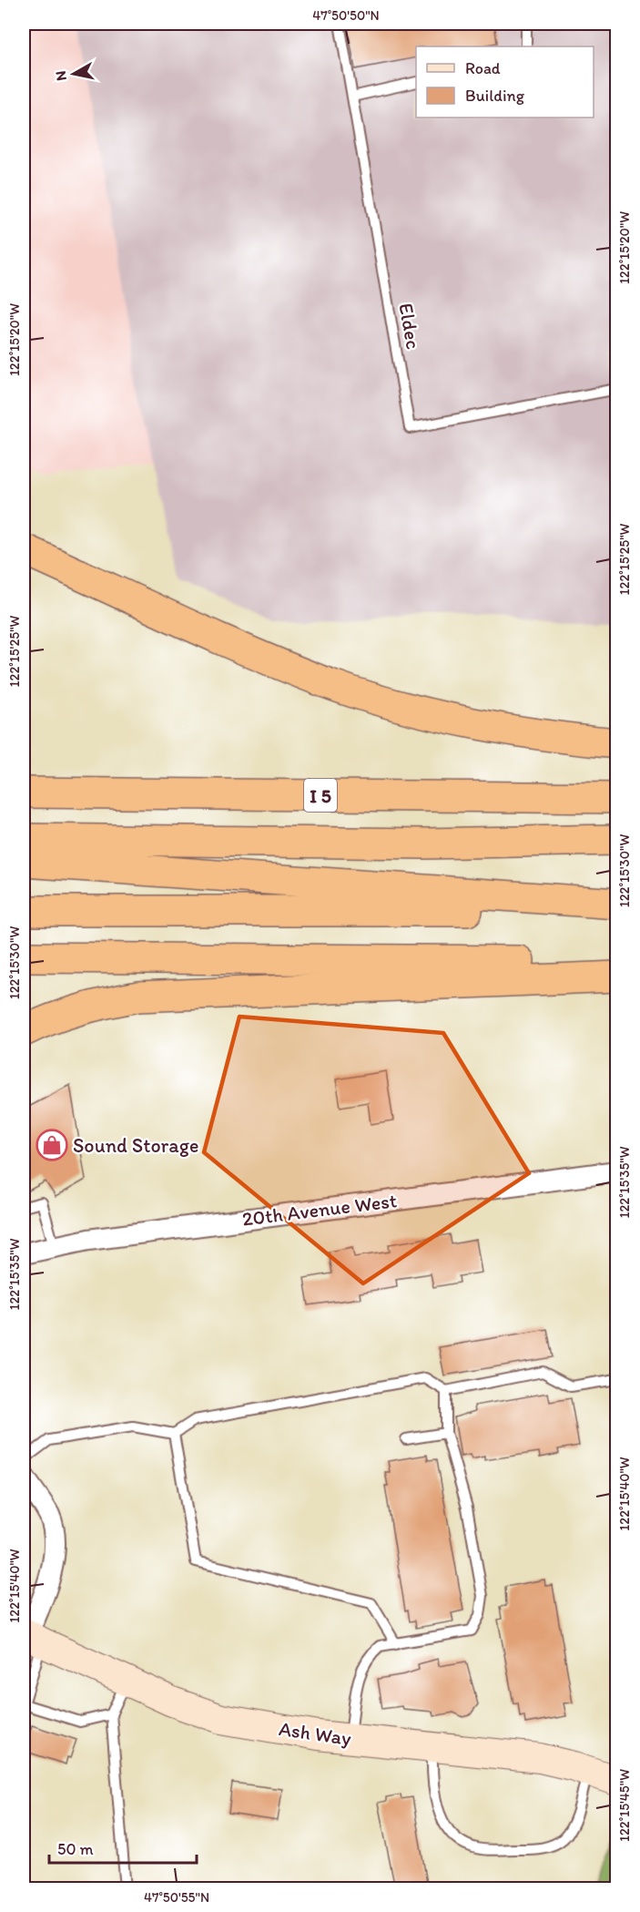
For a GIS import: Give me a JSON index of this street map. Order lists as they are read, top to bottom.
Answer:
{
  "streets": {
    "highway": ["I 5"],
    "street": ["20th Avenue West", "Ash Way"],
    "lane": ["Eldec"]
  },
  "places": {
    "shop": ["Sound Storage"]
  },
  "legend": ["Road", "Building"],
  "scale_bar": "50 m",
  "north": "left",
  "coordinates": [
    "47°50'50\"N",
    "122°15'20\"W",
    "122°15'25\"W",
    "122°15'30\"W",
    "122°15'35\"W",
    "122°15'40\"W",
    "122°15'45\"W",
    "47°50'55\"N"
  ]
}
